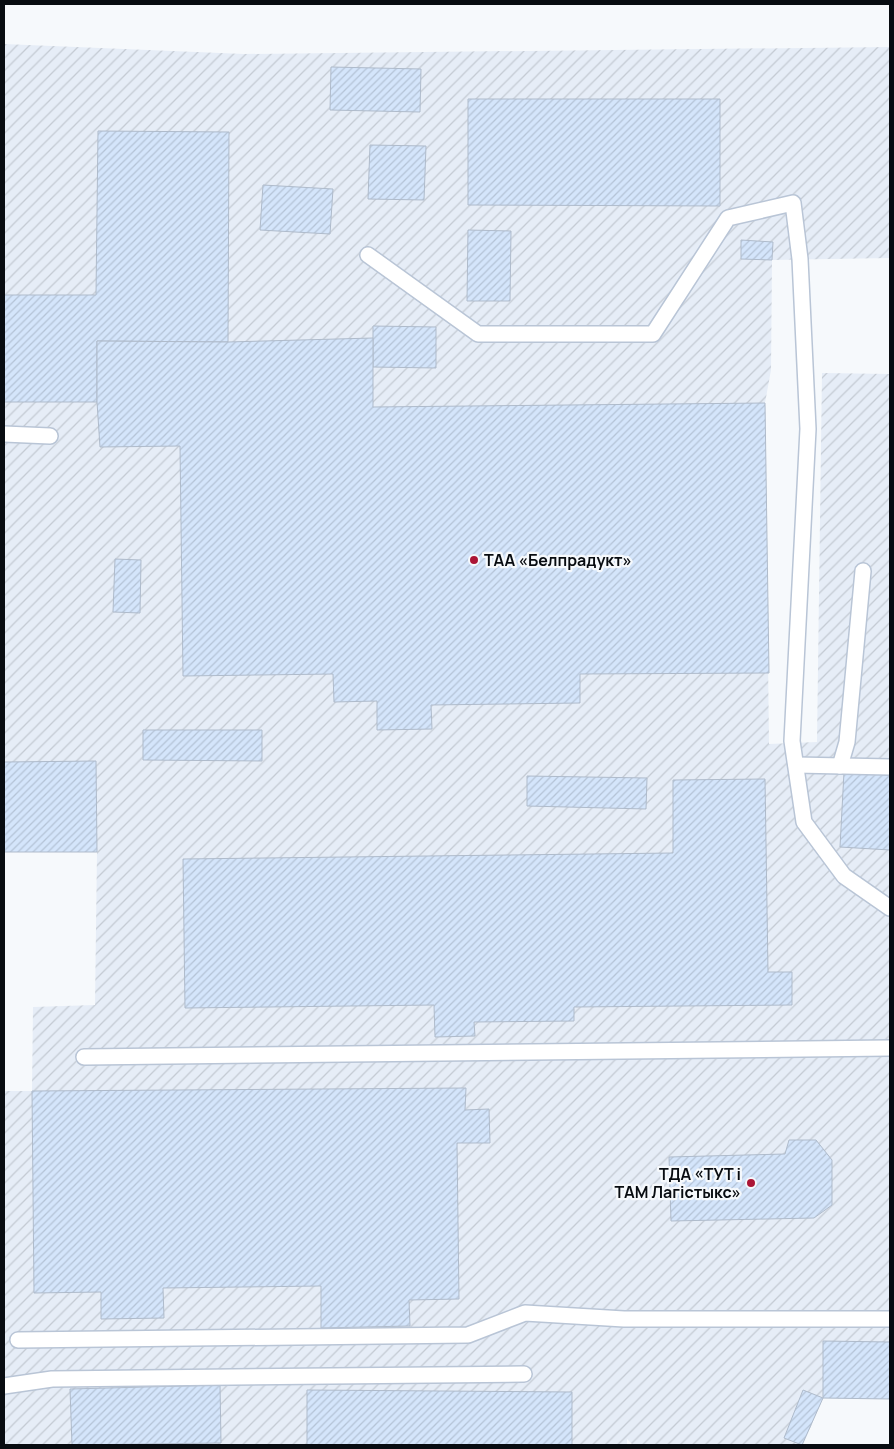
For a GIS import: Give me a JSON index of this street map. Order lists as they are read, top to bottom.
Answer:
{
  "places": ["ТАА «Белпрадукт»", "ТДА «ТУТ і ТАМ Лагістыкс»"]
}
